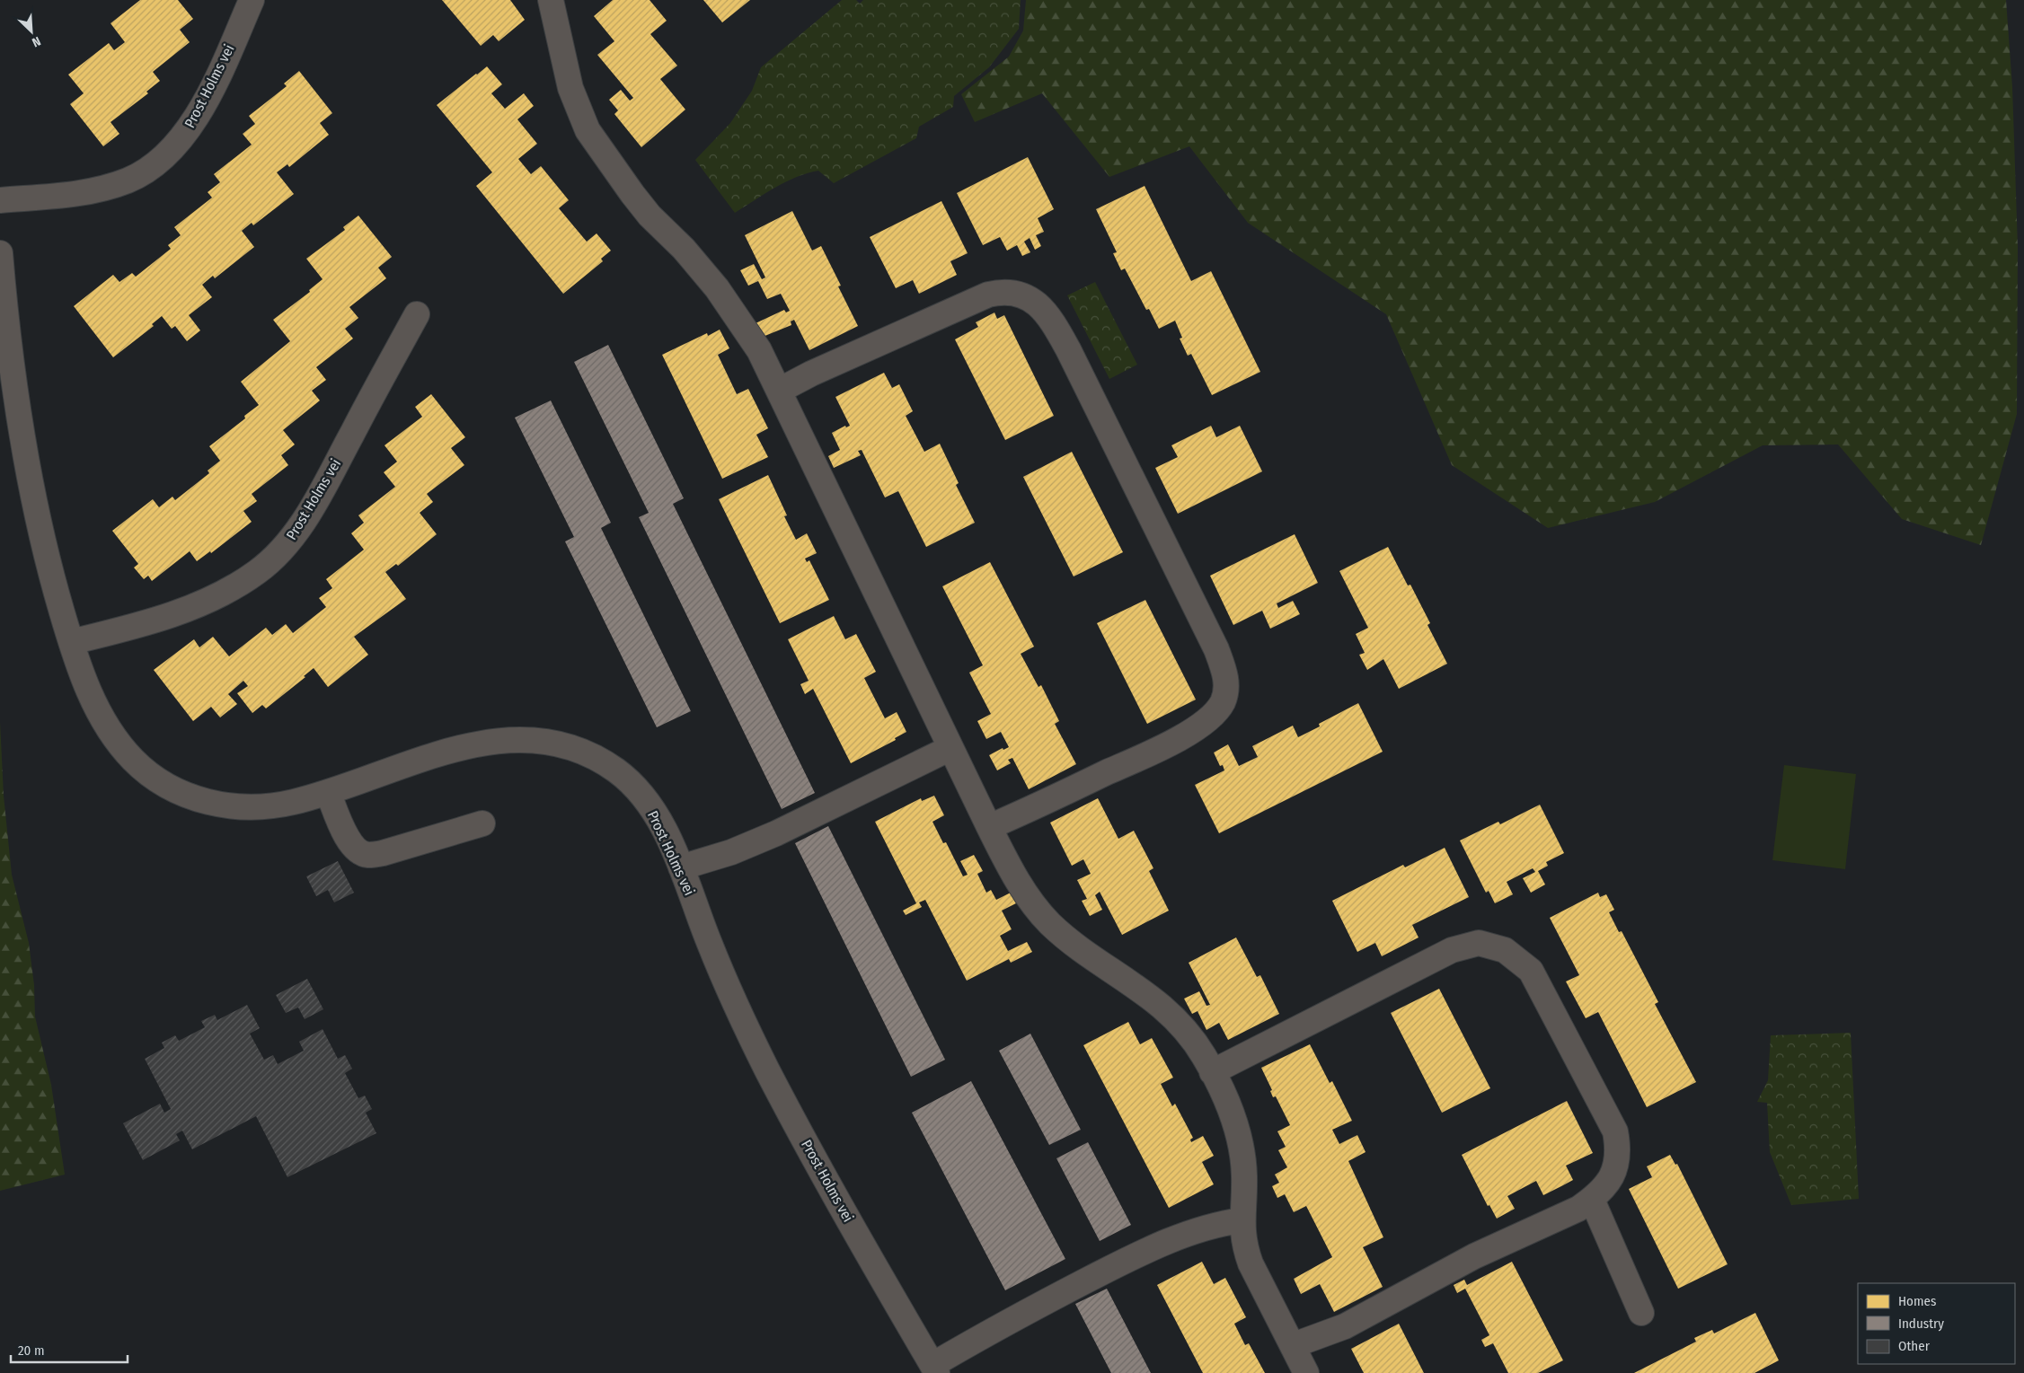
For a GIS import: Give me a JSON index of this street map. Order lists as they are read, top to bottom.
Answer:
{
  "streets": {
    "street": ["Prost Holms vei"]
  },
  "legend": ["Homes", "Industry", "Other"],
  "scale_bar": "20 m",
  "north": "bottom right"
}
